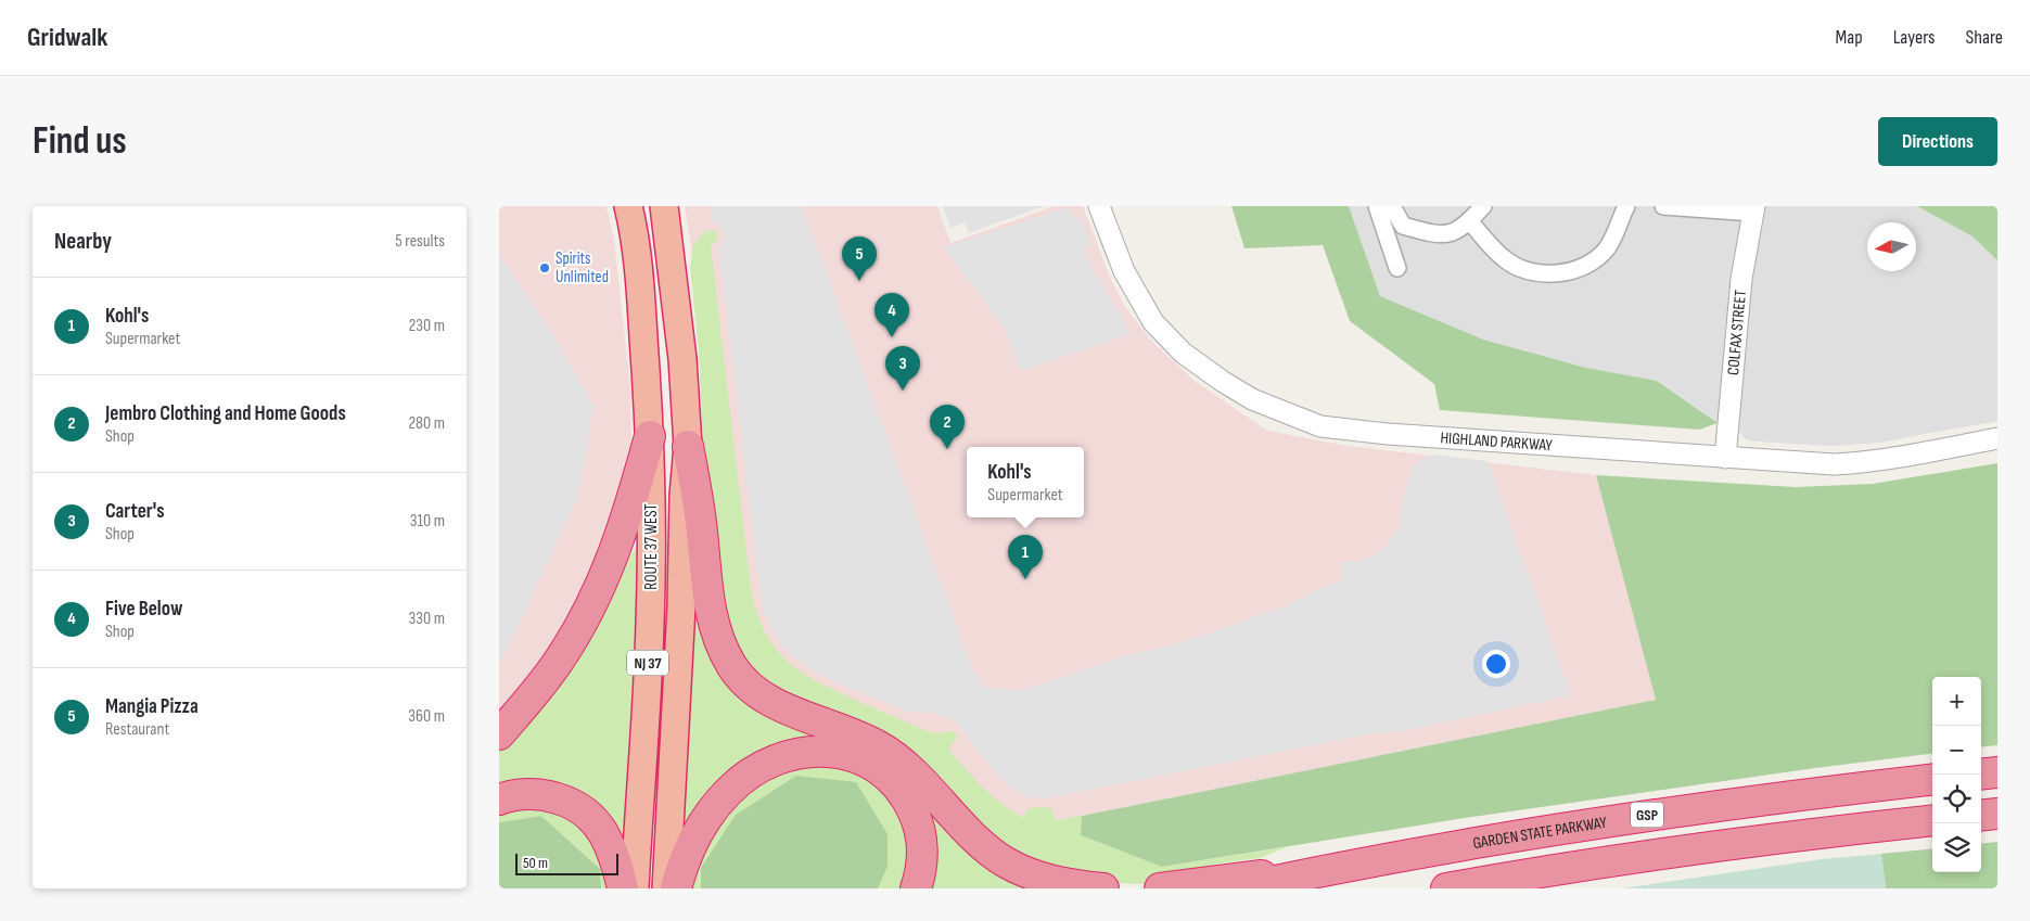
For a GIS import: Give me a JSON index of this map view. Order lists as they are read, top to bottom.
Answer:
{
  "streets": {
    "highway": [
      "ROUTE 37 WEST",
      "NJ 37",
      "GSP",
      "GARDEN STATE PARKWAY"
    ],
    "street": ["COLFAX STREET", "HIGHLAND PARKWAY"]
  },
  "crossings": [
    ["COLFAX STREET", "HIGHLAND PARKWAY"]
  ],
  "places": ["Spirits Unlimited"],
  "scale_bar": "50 m",
  "north": "left",
  "page": {
    "header": "Gridwalk",
    "nav": ["Map", "Layers", "Share"],
    "buttons": "Directions",
    "title": "Find us",
    "heading": ["Nearby", "5 results"],
    "pins": [
      "5",
      "4",
      "3",
      "2",
      "1"
    ],
    "list": [
      {
        "mark": "1",
        "name": "Kohl's",
        "note": "Supermarket",
        "value": "230 m"
      },
      {
        "mark": "2",
        "name": "Jembro Clothing and Home Goods",
        "note": "Shop",
        "value": "280 m"
      },
      {
        "mark": "3",
        "name": "Carter's",
        "note": "Shop",
        "value": "310 m"
      },
      {
        "mark": "4",
        "name": "Five Below",
        "note": "Shop",
        "value": "330 m"
      },
      {
        "mark": "5",
        "name": "Mangia Pizza",
        "note": "Restaurant",
        "value": "360 m"
      }
    ],
    "popup": ["Kohl's", "Supermarket"],
    "map_buttons": ["+", "−"],
    "scale": "50 m"
  }
}
